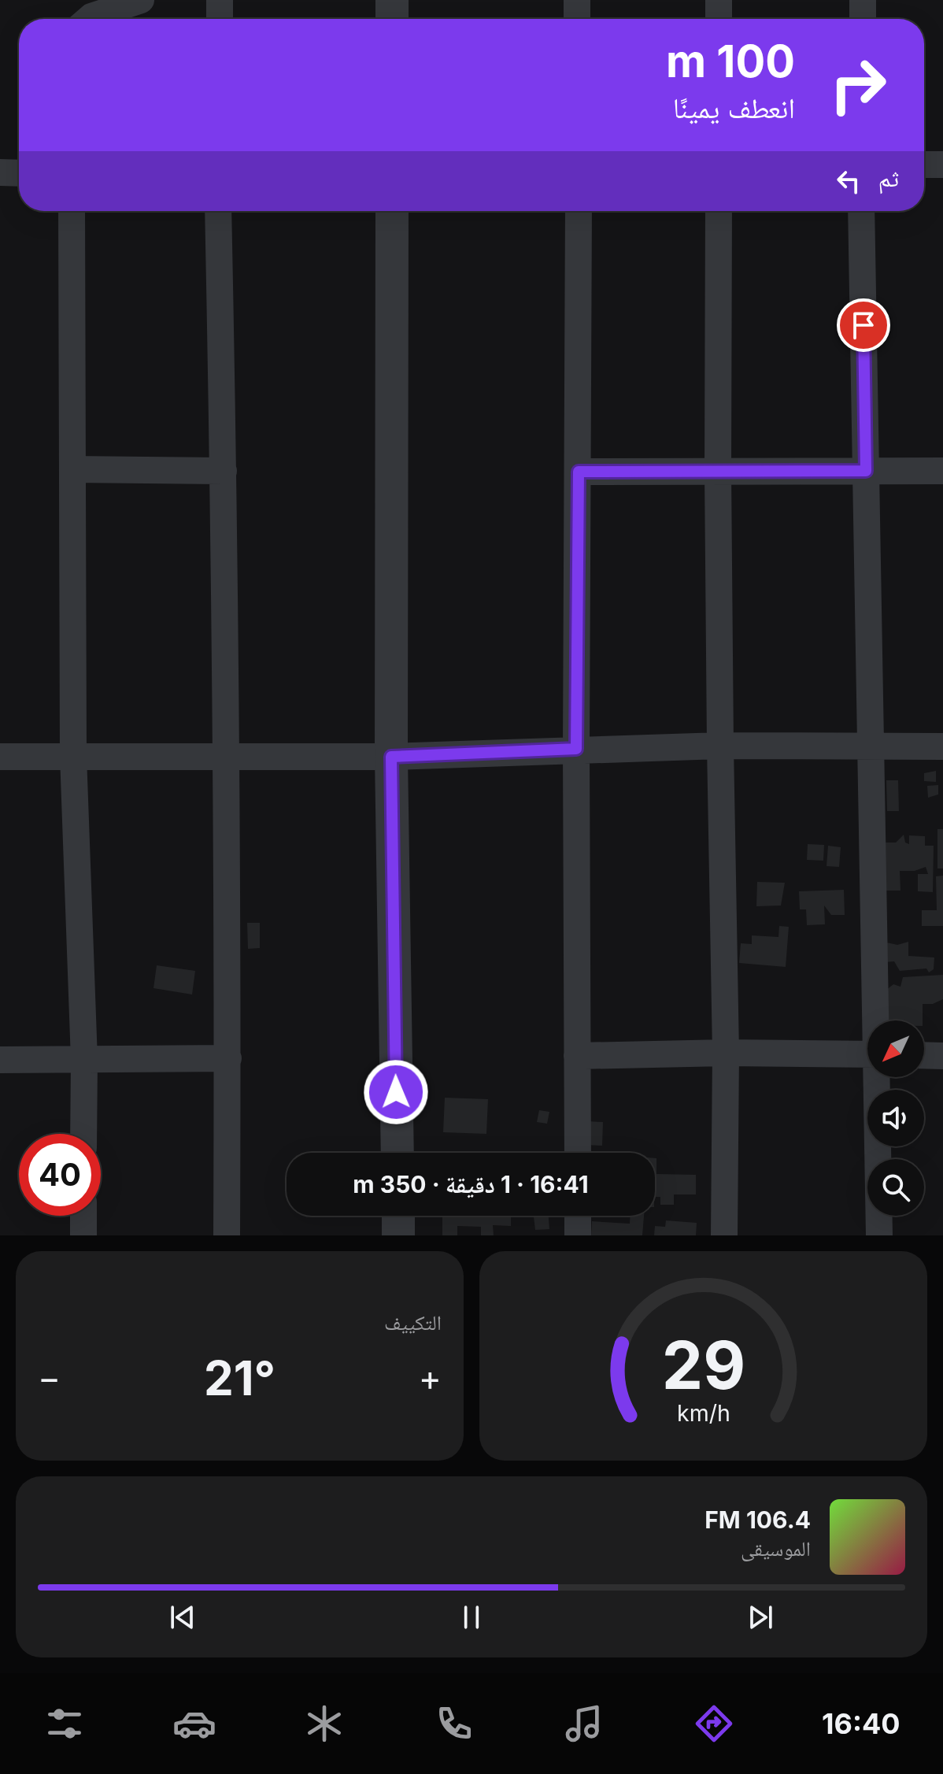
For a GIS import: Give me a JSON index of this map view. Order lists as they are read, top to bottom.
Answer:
{
  "north": "bottom left",
  "page": {
    "turn": ["100 m", "انعطف يمينًا"],
    "then": "ثم",
    "limit": "40",
    "trip": "16:41 · 1 دقيقة · 350 m",
    "tile": "التكييف",
    "heat": ["−", "21°", "+"],
    "song": ["106.4 FM", "الموسيقى"],
    "tabs": "16:40",
    "gauge": ["29", "km/h"]
  }
}
